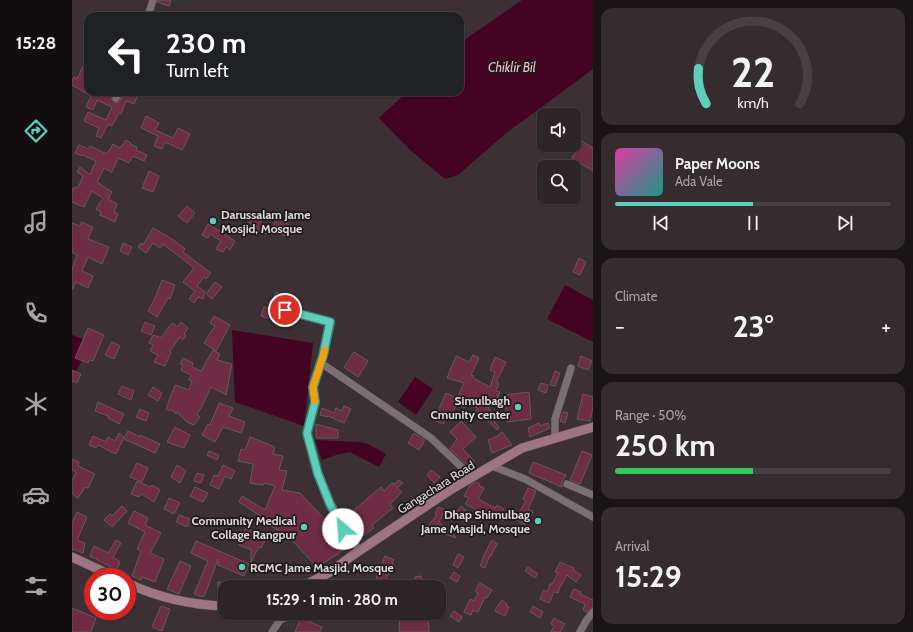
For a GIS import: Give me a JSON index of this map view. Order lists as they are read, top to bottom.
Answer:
{
  "streets": {
    "main road": ["Gangachara Road"]
  },
  "water": ["Chiklir Bil"],
  "places": [
    "Darussalam Jame Mosjid, Mosque",
    "Simulbagh Cmunity center",
    "Dhap Shimulbag Jame Masjid, Mosque",
    "Community Medical Collage Rangpur",
    "RCMC Jame Masjid, Mosque"
  ],
  "page": {
    "tabs": "15:28",
    "turn": ["230 m", "Turn left"],
    "song": ["Paper Moons", "Ada Vale"],
    "tile": [
      "Climate",
      ["Range · 50%", "250 km"],
      ["Arrival", "15:29"]
    ],
    "heat": ["−", "23°", "+"],
    "limit": "30",
    "trip": "15:29 · 1 min · 280 m",
    "gauge": ["22", "km/h"]
  }
}
